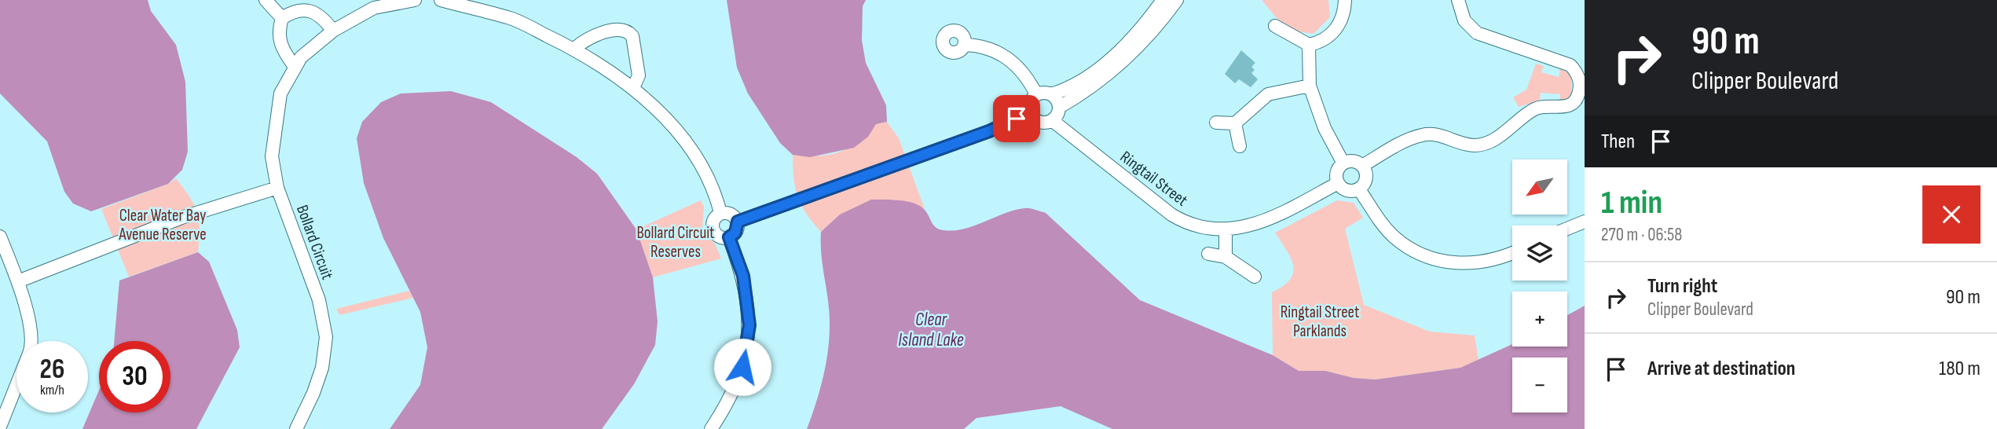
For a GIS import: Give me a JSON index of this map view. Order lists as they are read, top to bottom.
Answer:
{
  "streets": {
    "street": ["Ringtail Street", "Bollard Circuit"]
  },
  "water": ["Clear Island Lake"],
  "parks": ["Clear Water Bay Avenue Reserve", "Bollard Circuit Reserves", "Ringtail Street Parklands"],
  "north": "bottom left",
  "page": {
    "turn": ["90 m", "Clipper Boulevard"],
    "then": "Then",
    "map_buttons": ["+", "−"],
    "heading": ["1 min", "270 m · 06:58"],
    "list": [
      {
        "name": "Turn right",
        "note": "Clipper Boulevard",
        "value": "90 m"
      },
      {
        "name": "Arrive at destination",
        "value": "180 m"
      }
    ],
    "speed": "26 km/h",
    "limit": "30"
  }
}
